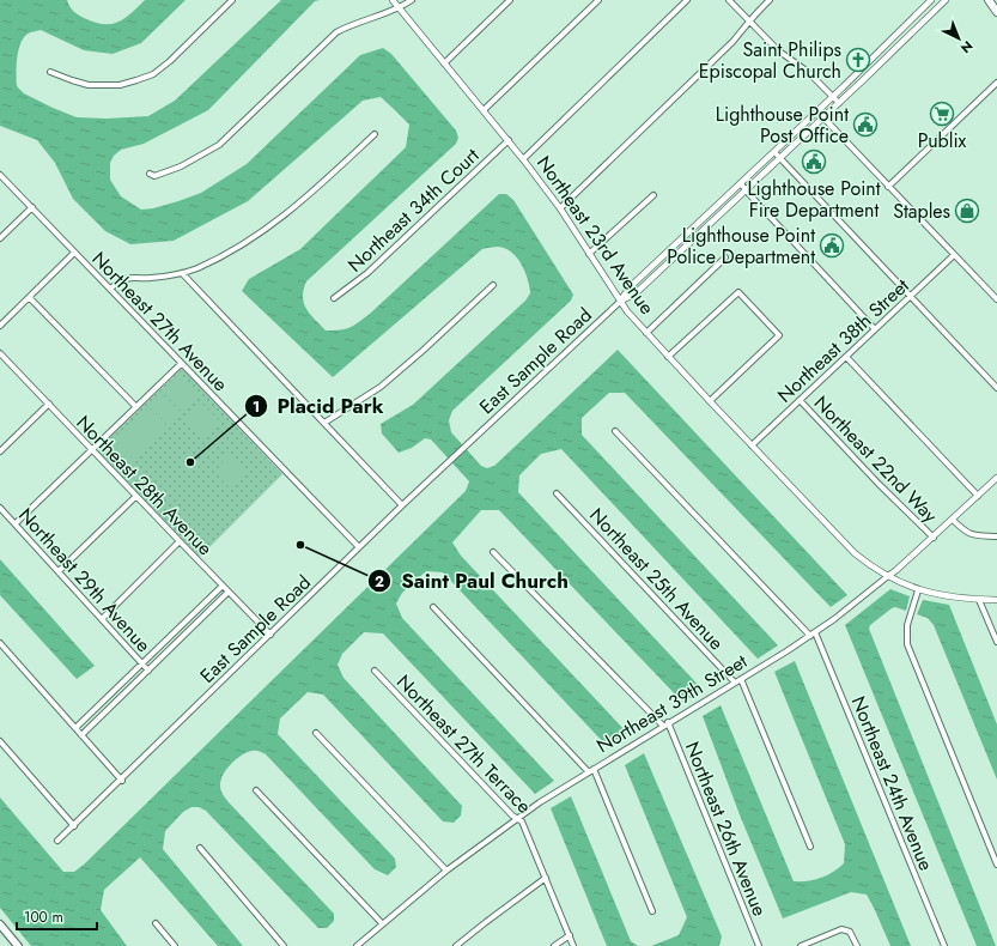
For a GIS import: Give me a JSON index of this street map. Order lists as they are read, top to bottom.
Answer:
{
  "streets": {
    "street": [
      "Northeast 34th Court",
      "Northeast 23rd Avenue",
      "Northeast 27th Avenue",
      "Northeast 38th Street",
      "East Sample Road",
      "Northeast 22nd Way",
      "Northeast 28th Avenue",
      "Northeast 25th Avenue",
      "Northeast 29th Avenue",
      "Northeast 39th Street",
      "Northeast 27th Terrace",
      "Northeast 24th Avenue",
      "Northeast 26th Avenue"
    ]
  },
  "crossings": [
    ["Northeast 34th Court", "Northeast 23rd Avenue"],
    ["Northeast 23rd Avenue", "Northeast 38th Street"],
    ["Northeast 23rd Avenue", "East Sample Road"],
    ["Northeast 23rd Avenue", "Northeast 39th Street"],
    ["Northeast 27th Avenue", "East Sample Road"],
    ["Northeast 38th Street", "Northeast 22nd Way"],
    ["East Sample Road", "Northeast 28th Avenue"],
    ["Northeast 22nd Way", "Northeast 39th Street"],
    ["Northeast 25th Avenue", "Northeast 39th Street"],
    ["Northeast 39th Street", "Northeast 27th Terrace"],
    ["Northeast 39th Street", "Northeast 24th Avenue"],
    ["Northeast 39th Street", "Northeast 26th Avenue"]
  ],
  "places": {
    "church": ["Saint Philips Episcopal Church"],
    "supermarket": ["Publix"],
    "public building": ["Lighthouse Point Post Office", "Lighthouse Point Fire Department", "Lighthouse Point Police Department"],
    "shop": ["Staples"],
    "other": ["Placid Park", "Saint Paul Church"]
  },
  "scale_bar": "100 m",
  "north": "bottom right"
}
